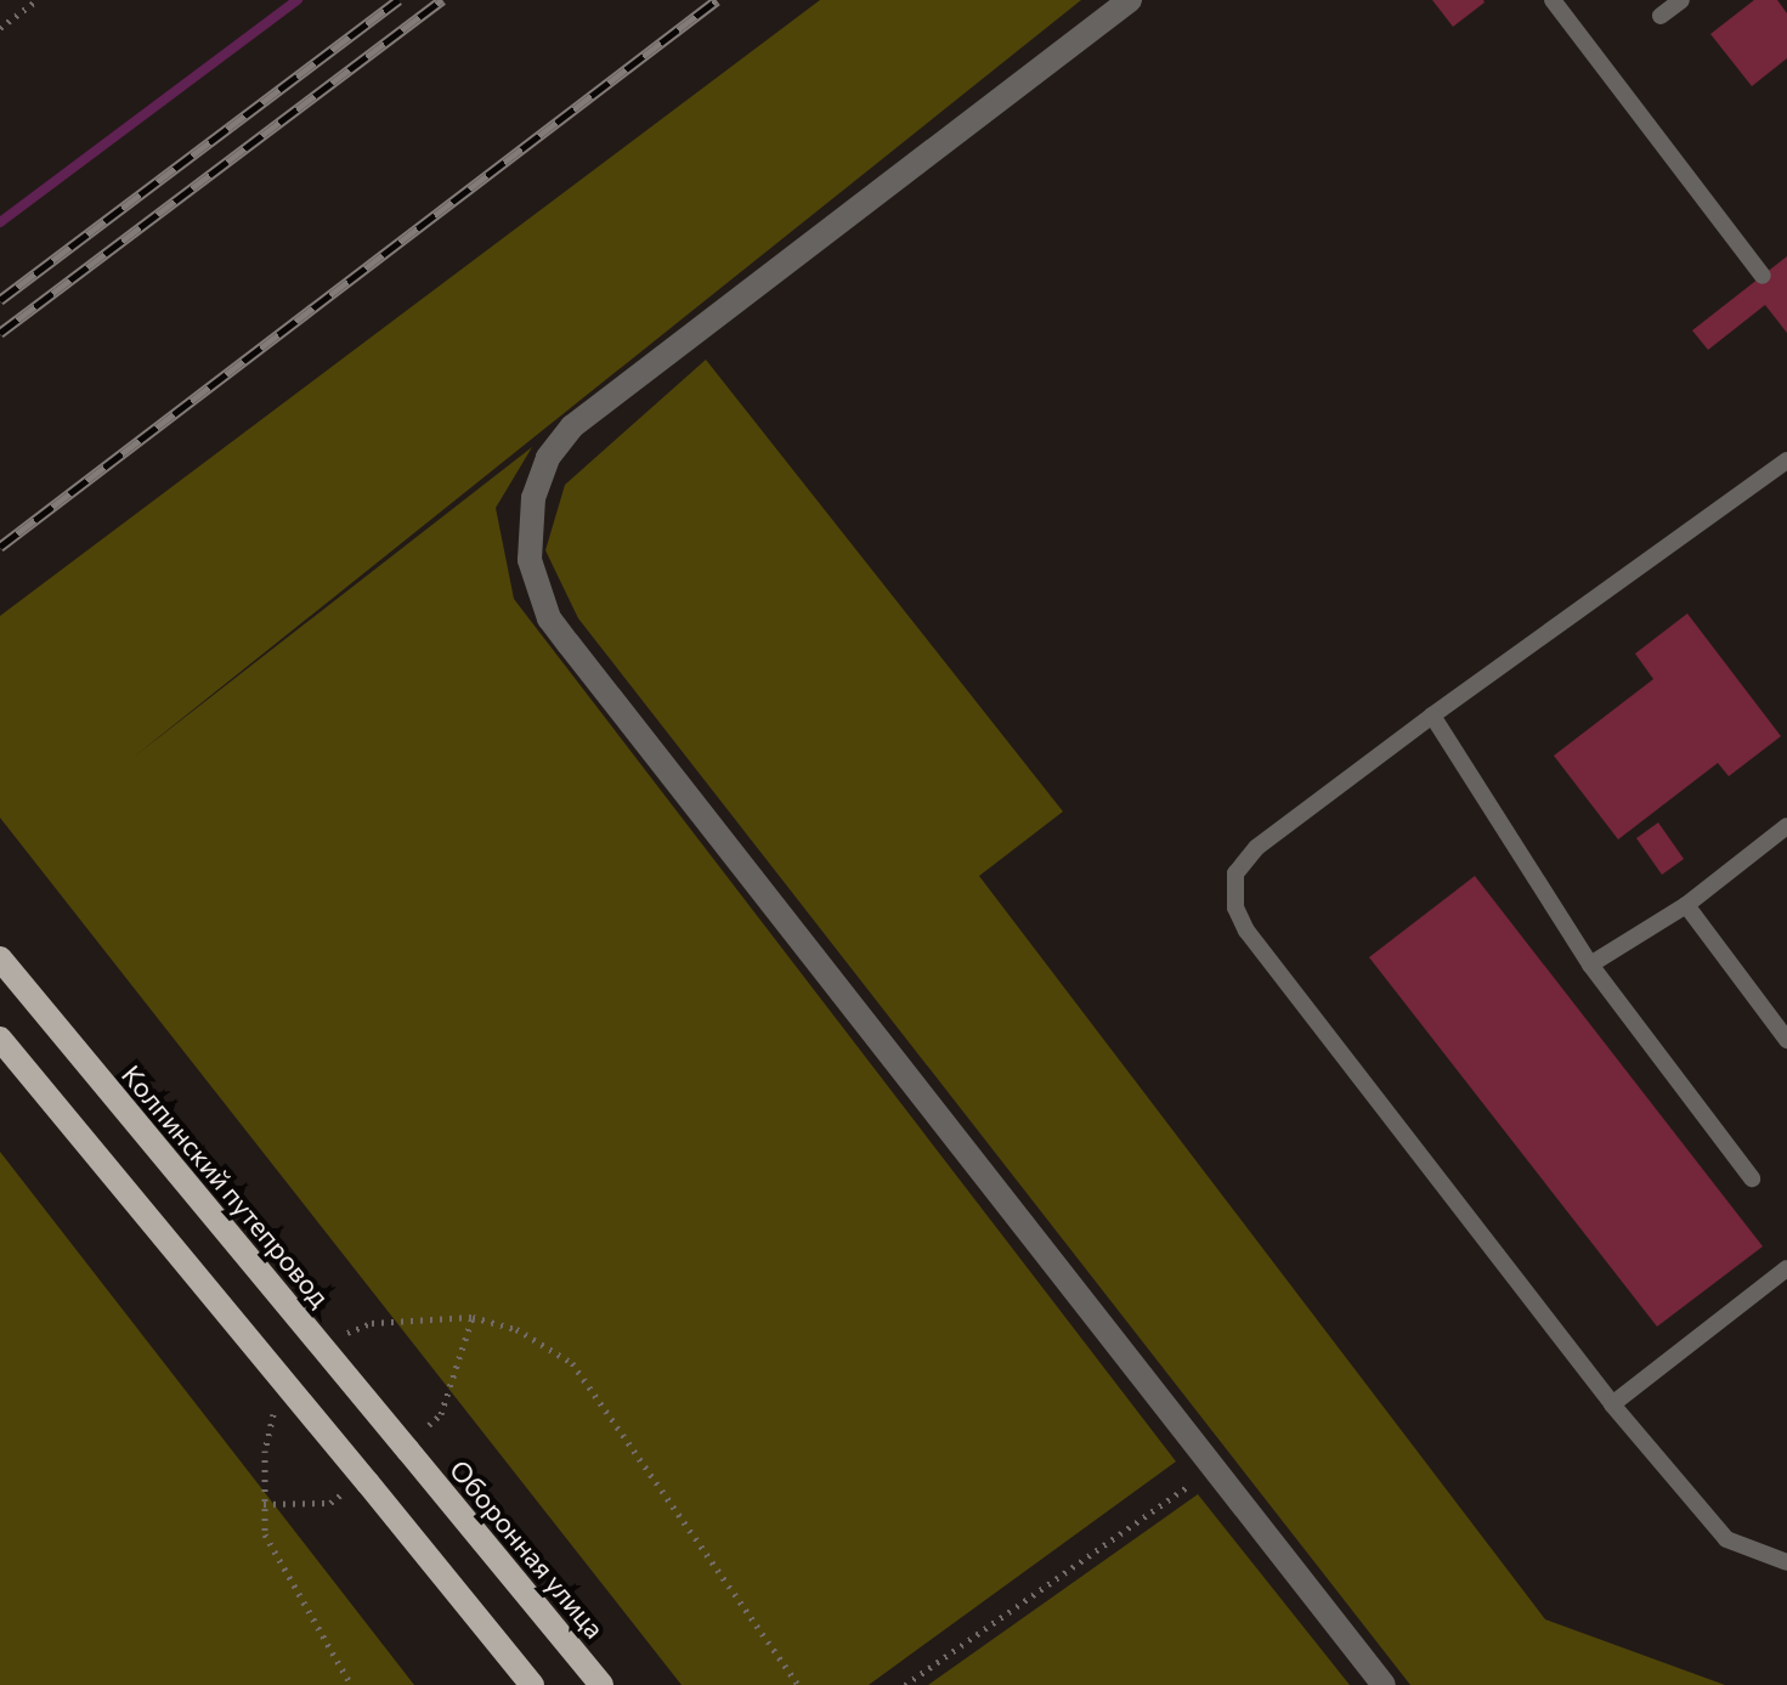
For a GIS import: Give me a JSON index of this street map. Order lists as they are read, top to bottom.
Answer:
{
  "streets": {
    "main road": ["Колпинский путепровод", "Оборонная улица"]
  },
  "crossings": [
    ["Колпинский путепровод", "Оборонная улица"]
  ]
}
